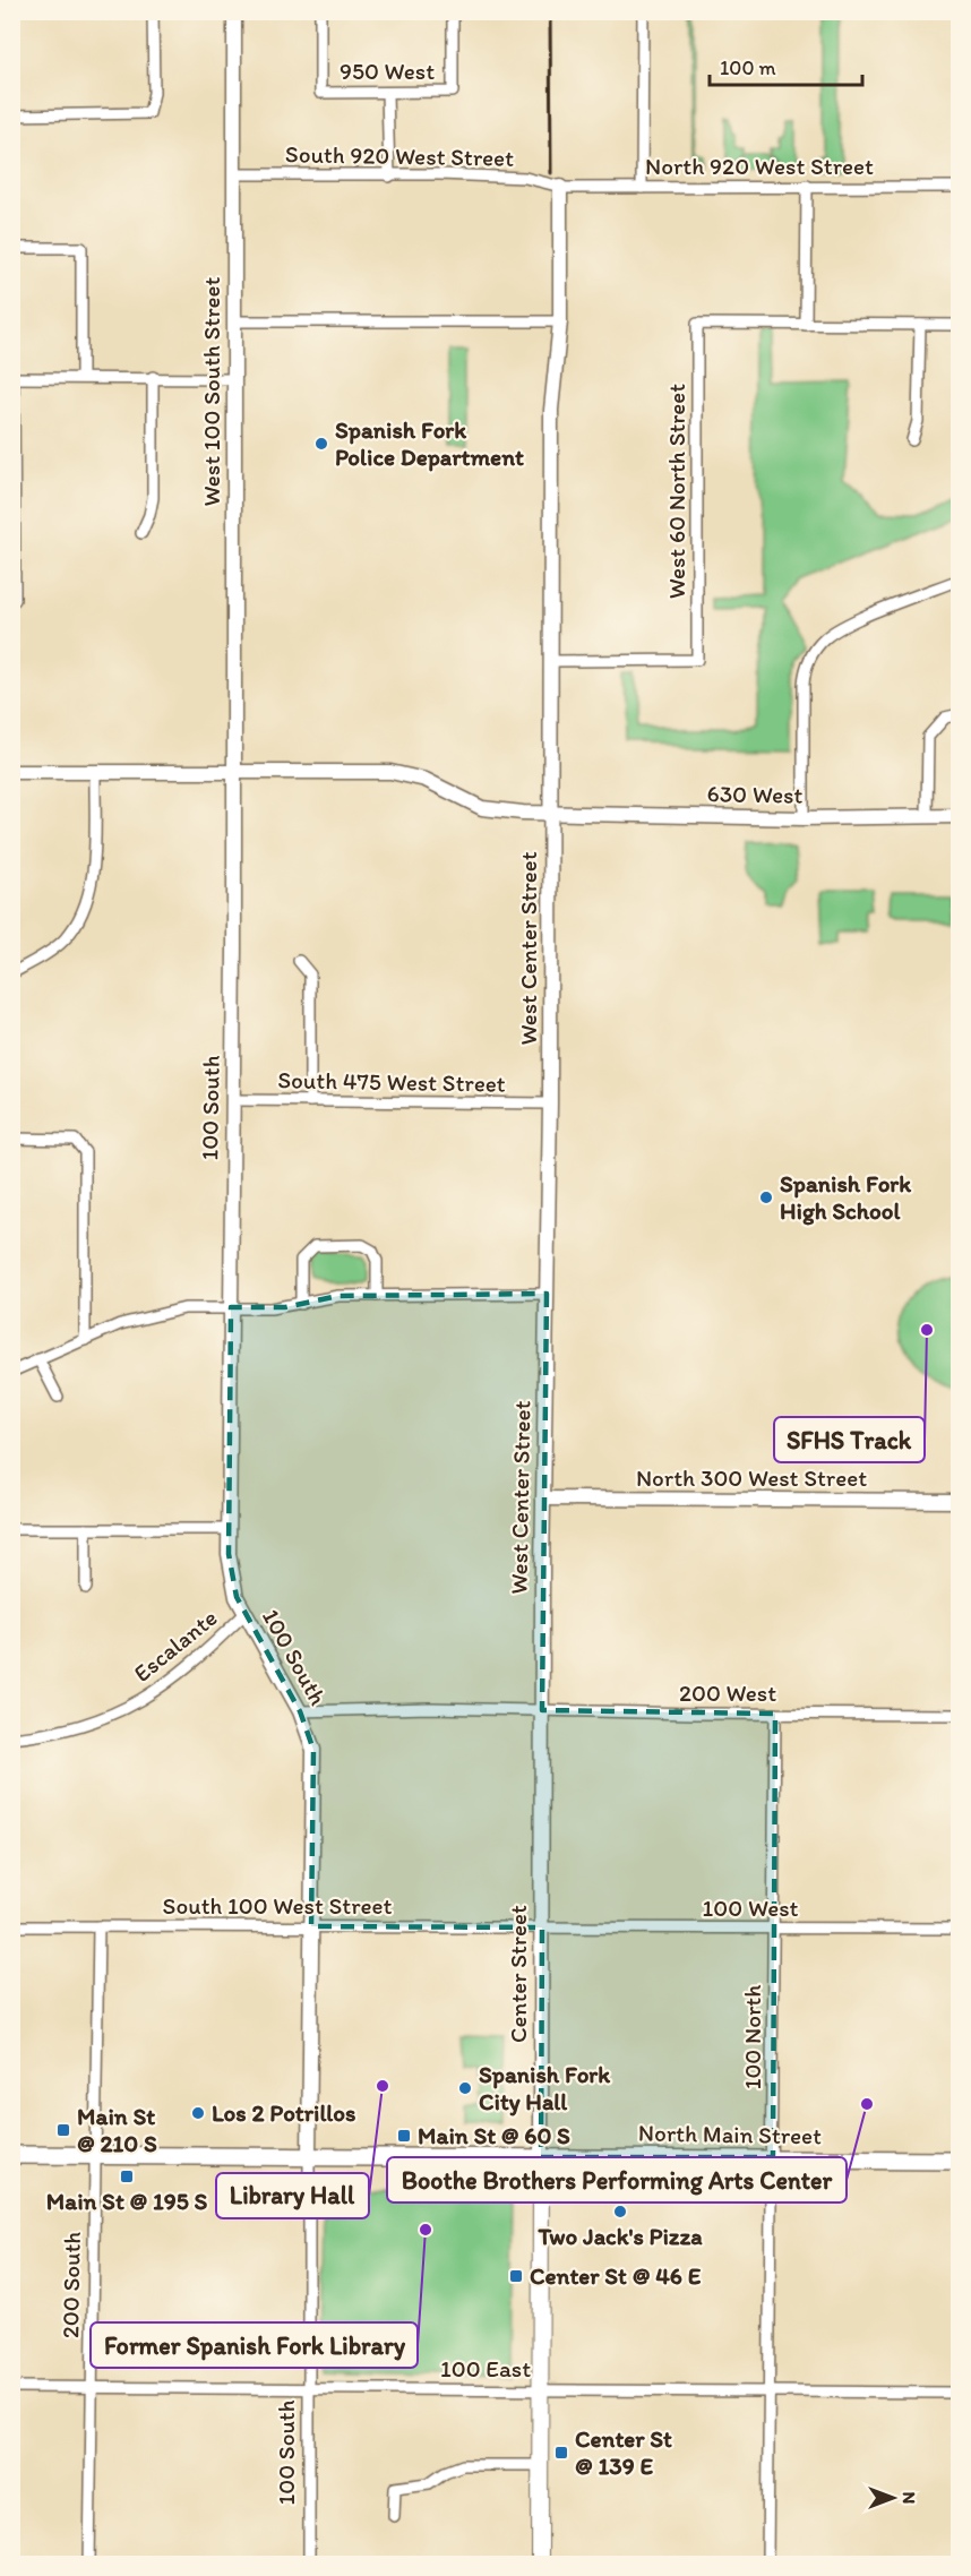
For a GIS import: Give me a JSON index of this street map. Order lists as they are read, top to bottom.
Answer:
{
  "streets": {
    "main road": ["Center Street", "North Main Street"],
    "street": [
      "950 West",
      "South 920 West Street",
      "North 920 West Street",
      "West 100 South Street",
      "West 60 North Street",
      "630 West",
      "West Center Street",
      "South 475 West Street",
      "100 South",
      "North 300 West Street",
      "Escalante",
      "200 West",
      "South 100 West Street",
      "100 West",
      "100 North",
      "200 South",
      "100 East"
    ]
  },
  "crossings": [
    ["South 920 West Street", "North 920 West Street"],
    ["South 920 West Street", "West 100 South Street"],
    ["South 920 West Street", "West Center Street"],
    ["North 920 West Street", "West Center Street"],
    ["West 100 South Street", "630 West"],
    ["West 100 South Street", "100 South"],
    ["West 60 North Street", "West Center Street"],
    ["630 West", "West Center Street"],
    ["630 West", "100 South"],
    ["West Center Street", "South 475 West Street"],
    ["West Center Street", "North 300 West Street"],
    ["West Center Street", "200 West"],
    ["West Center Street", "Center Street"],
    ["South 475 West Street", "100 South"],
    ["100 South", "Escalante"],
    ["100 South", "200 West"],
    ["100 South", "South 100 West Street"],
    ["100 South", "North Main Street"],
    ["100 South", "100 East"],
    ["200 West", "Center Street"],
    ["200 West", "100 North"],
    ["South 100 West Street", "100 West"],
    ["South 100 West Street", "Center Street"],
    ["South 100 West Street", "200 South"],
    ["100 West", "Center Street"],
    ["100 West", "100 North"],
    ["Center Street", "North Main Street"],
    ["Center Street", "100 East"],
    ["100 North", "North Main Street"],
    ["100 North", "100 East"],
    ["North Main Street", "200 South"],
    ["200 South", "100 East"]
  ],
  "places": {
    "other": [
      "Spanish Fork Police Department",
      "Spanish Fork High School",
      "SFHS Track",
      "Library Hall",
      "Spanish Fork City Hall",
      "Boothe Brothers Performing Arts Center",
      "Los 2 Potrillos",
      "Two Jack's Pizza",
      "Former Spanish Fork Library"
    ],
    "transit": [
      "Main St @ 210 S",
      "Main St @ 60 S",
      "Main St @ 195 S",
      "Center St @ 46 E",
      "Center St @ 139 E"
    ]
  },
  "scale_bar": "100 m",
  "north": "right"
}
